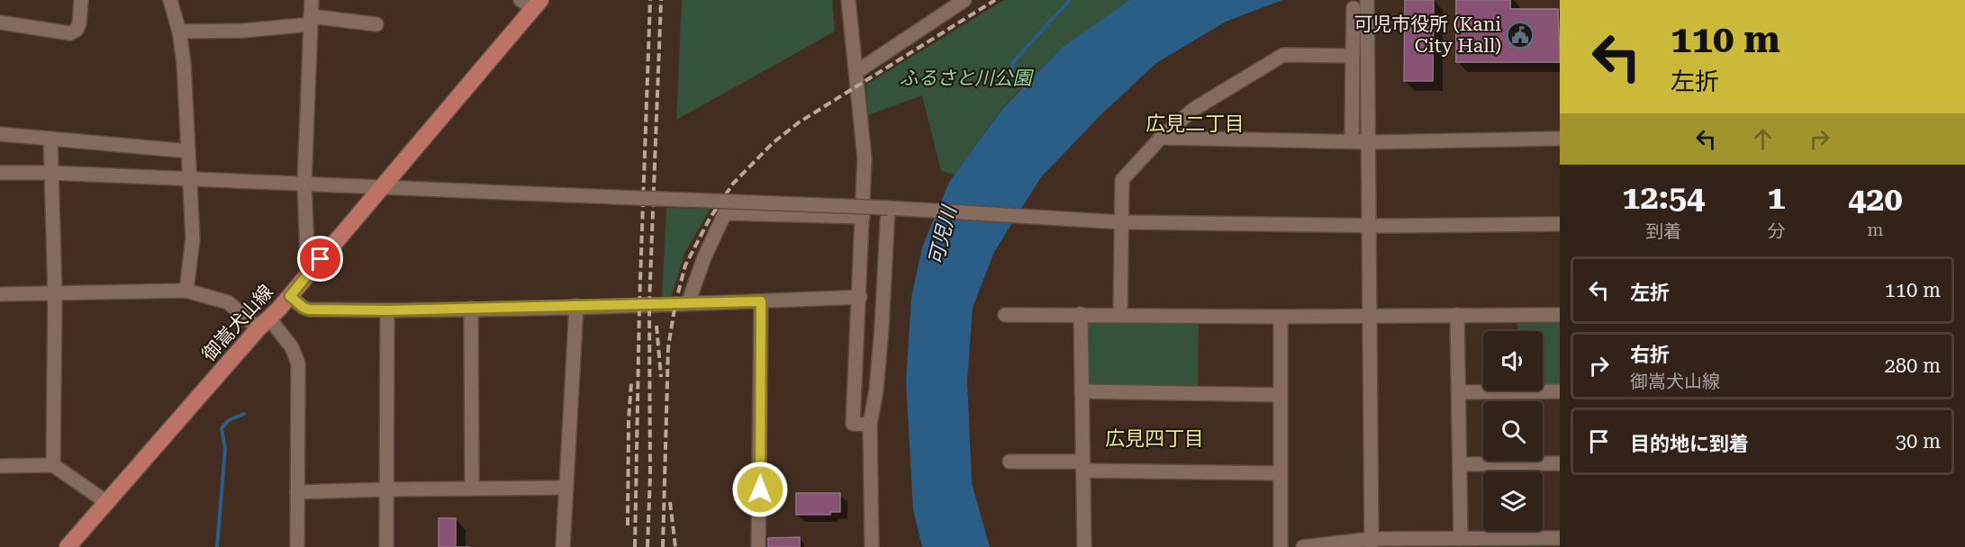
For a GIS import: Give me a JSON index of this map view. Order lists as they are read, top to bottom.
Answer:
{
  "streets": {
    "main road": ["御嵩犬山線"]
  },
  "districts": ["広見二丁目", "広見四丁目"],
  "water": ["可児川"],
  "parks": ["ふるさと川公園"],
  "places": {
    "public building": ["可児市役所 (Kani City Hall)"]
  },
  "page": {
    "turn": ["110 m", "左折"],
    "eta": [
      "12:54",
      "到着",
      "1",
      "分",
      "420",
      "m"
    ],
    "list": [
      {
        "name": "左折",
        "value": "110 m"
      },
      {
        "name": "右折",
        "note": "御嵩犬山線",
        "value": "280 m"
      },
      {
        "name": "目的地に到着",
        "value": "30 m"
      }
    ]
  }
}
